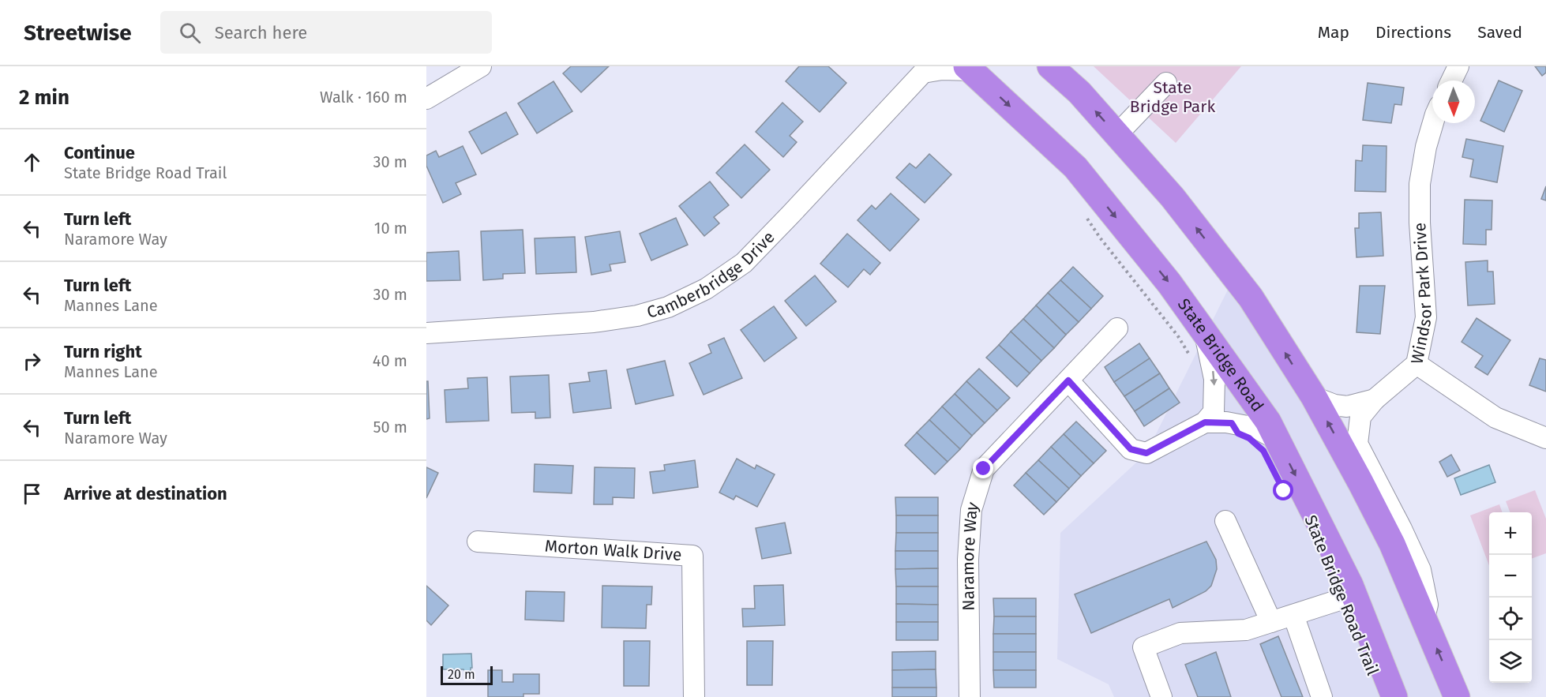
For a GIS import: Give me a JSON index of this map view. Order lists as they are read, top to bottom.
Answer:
{
  "streets": {
    "highway": ["State Bridge Road"],
    "street": [
      "Camberbridge Drive",
      "Windsor Park Drive",
      "Morton Walk Drive",
      "Naramore Way"
    ]
  },
  "crossings": [
    ["Camberbridge Drive", "State Bridge Road"]
  ],
  "parks": ["State Bridge Park"],
  "scale_bar": "20 m",
  "north": "bottom",
  "page": {
    "header": "Streetwise",
    "search": "Search here",
    "nav": ["Map", "Directions", "Saved"],
    "heading": ["2 min", "Walk · 160 m"],
    "list": [
      ["Continue", "State Bridge Road Trail", "30 m"],
      ["Turn left", "Naramore Way", "10 m"],
      ["Turn left", "Mannes Lane", "30 m"],
      ["Turn right", "Mannes Lane", "40 m"],
      ["Turn left", "Naramore Way", "50 m"],
      "Arrive at destination"
    ],
    "map_buttons": ["+", "−"],
    "scale": "20 m"
  }
}
